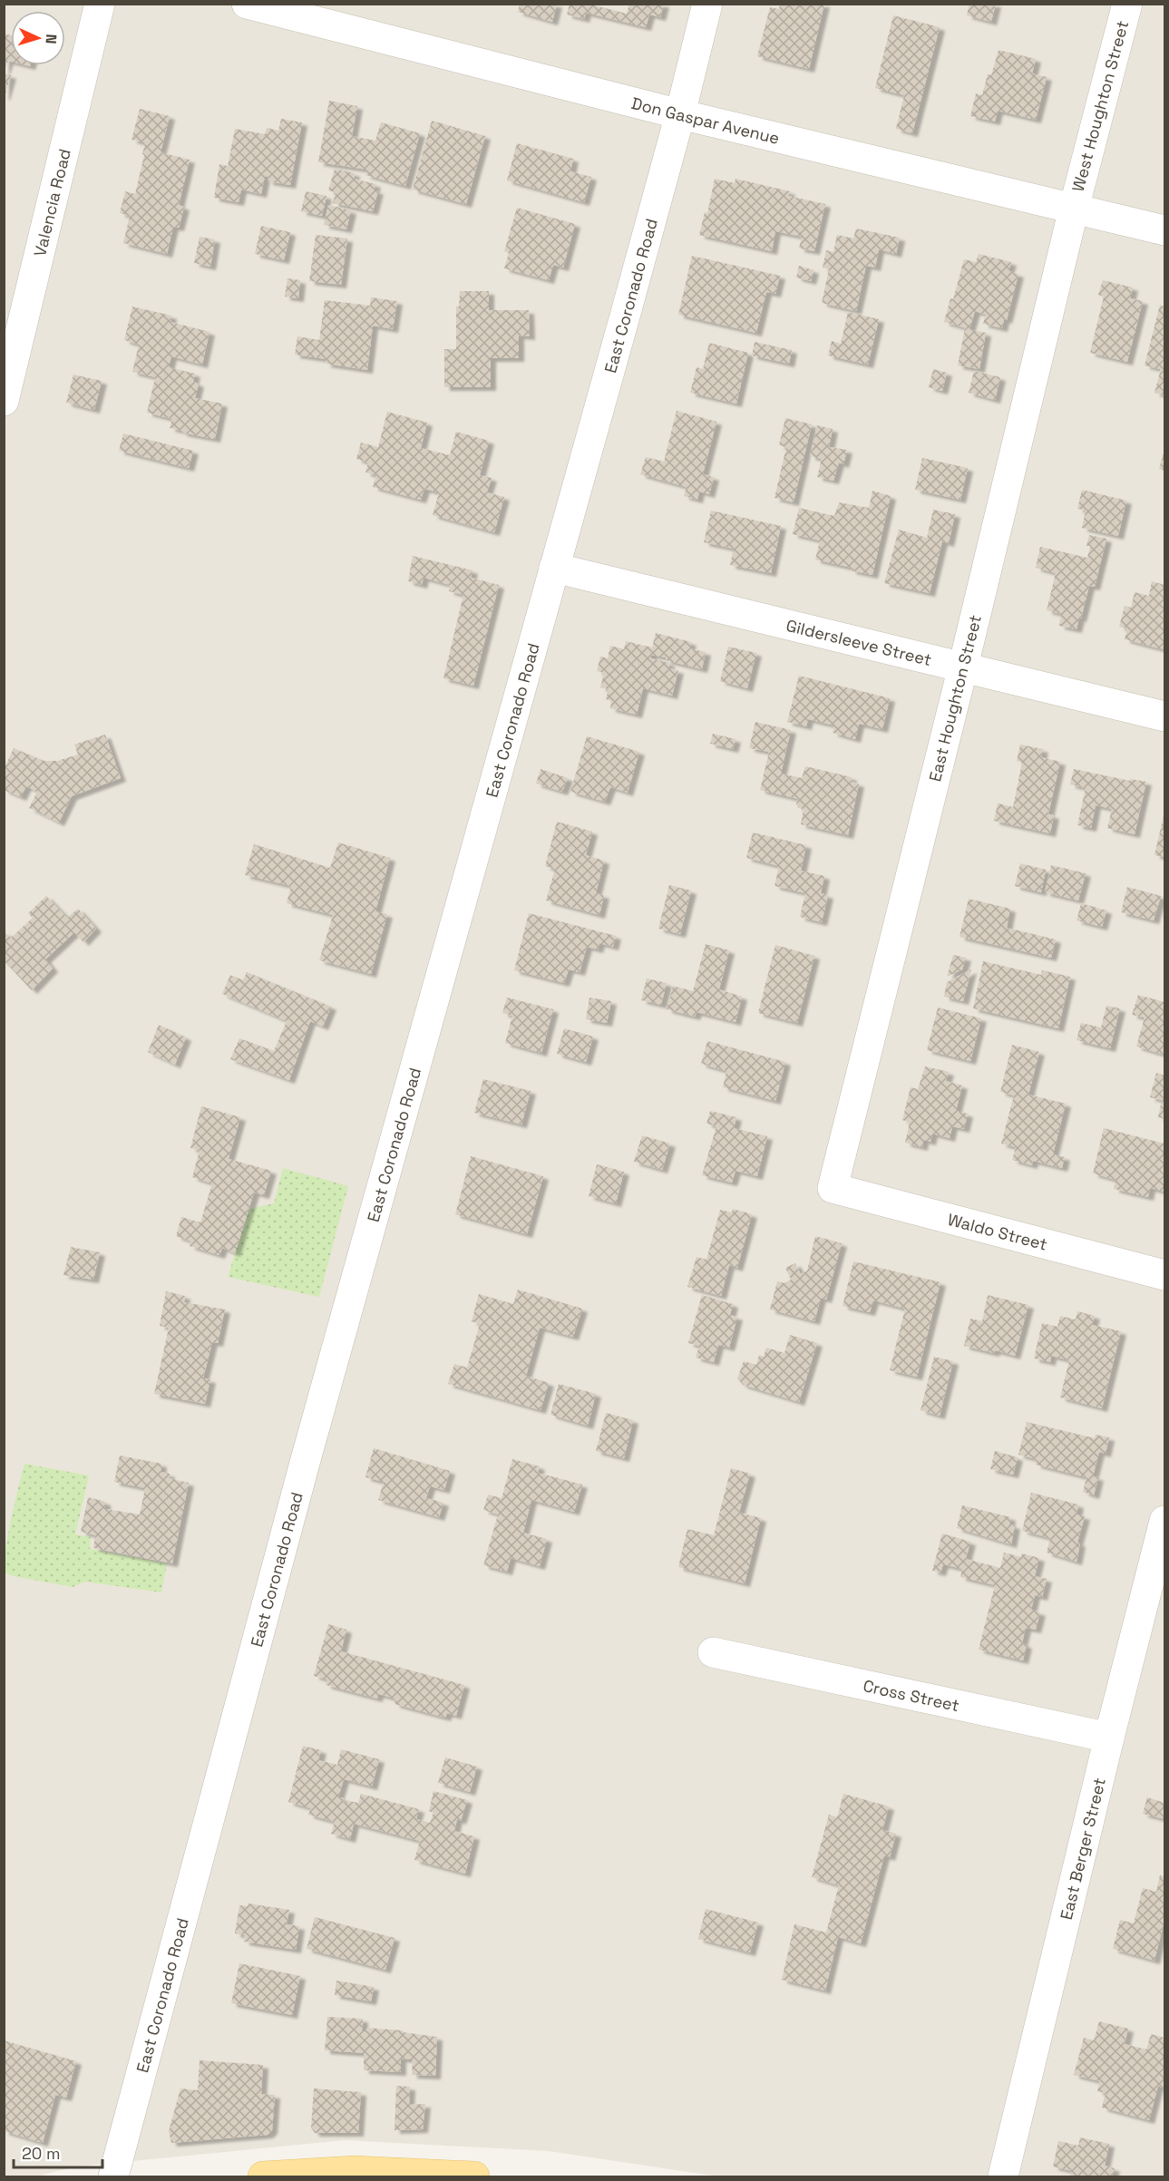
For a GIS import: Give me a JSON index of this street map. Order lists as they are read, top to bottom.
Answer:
{
  "streets": {
    "street": [
      "West Houghton Street",
      "Don Gaspar Avenue",
      "Valencia Road",
      "East Coronado Road",
      "Gildersleeve Street",
      "East Houghton Street",
      "Waldo Street",
      "Cross Street",
      "East Berger Street"
    ]
  },
  "crossings": [
    ["West Houghton Street", "Don Gaspar Avenue"],
    ["West Houghton Street", "East Houghton Street"],
    ["Don Gaspar Avenue", "East Coronado Road"],
    ["Don Gaspar Avenue", "East Houghton Street"],
    ["East Coronado Road", "Gildersleeve Street"],
    ["Gildersleeve Street", "East Houghton Street"],
    ["East Houghton Street", "Waldo Street"],
    ["Cross Street", "East Berger Street"]
  ],
  "scale_bar": "20 m",
  "north": "right"
}
